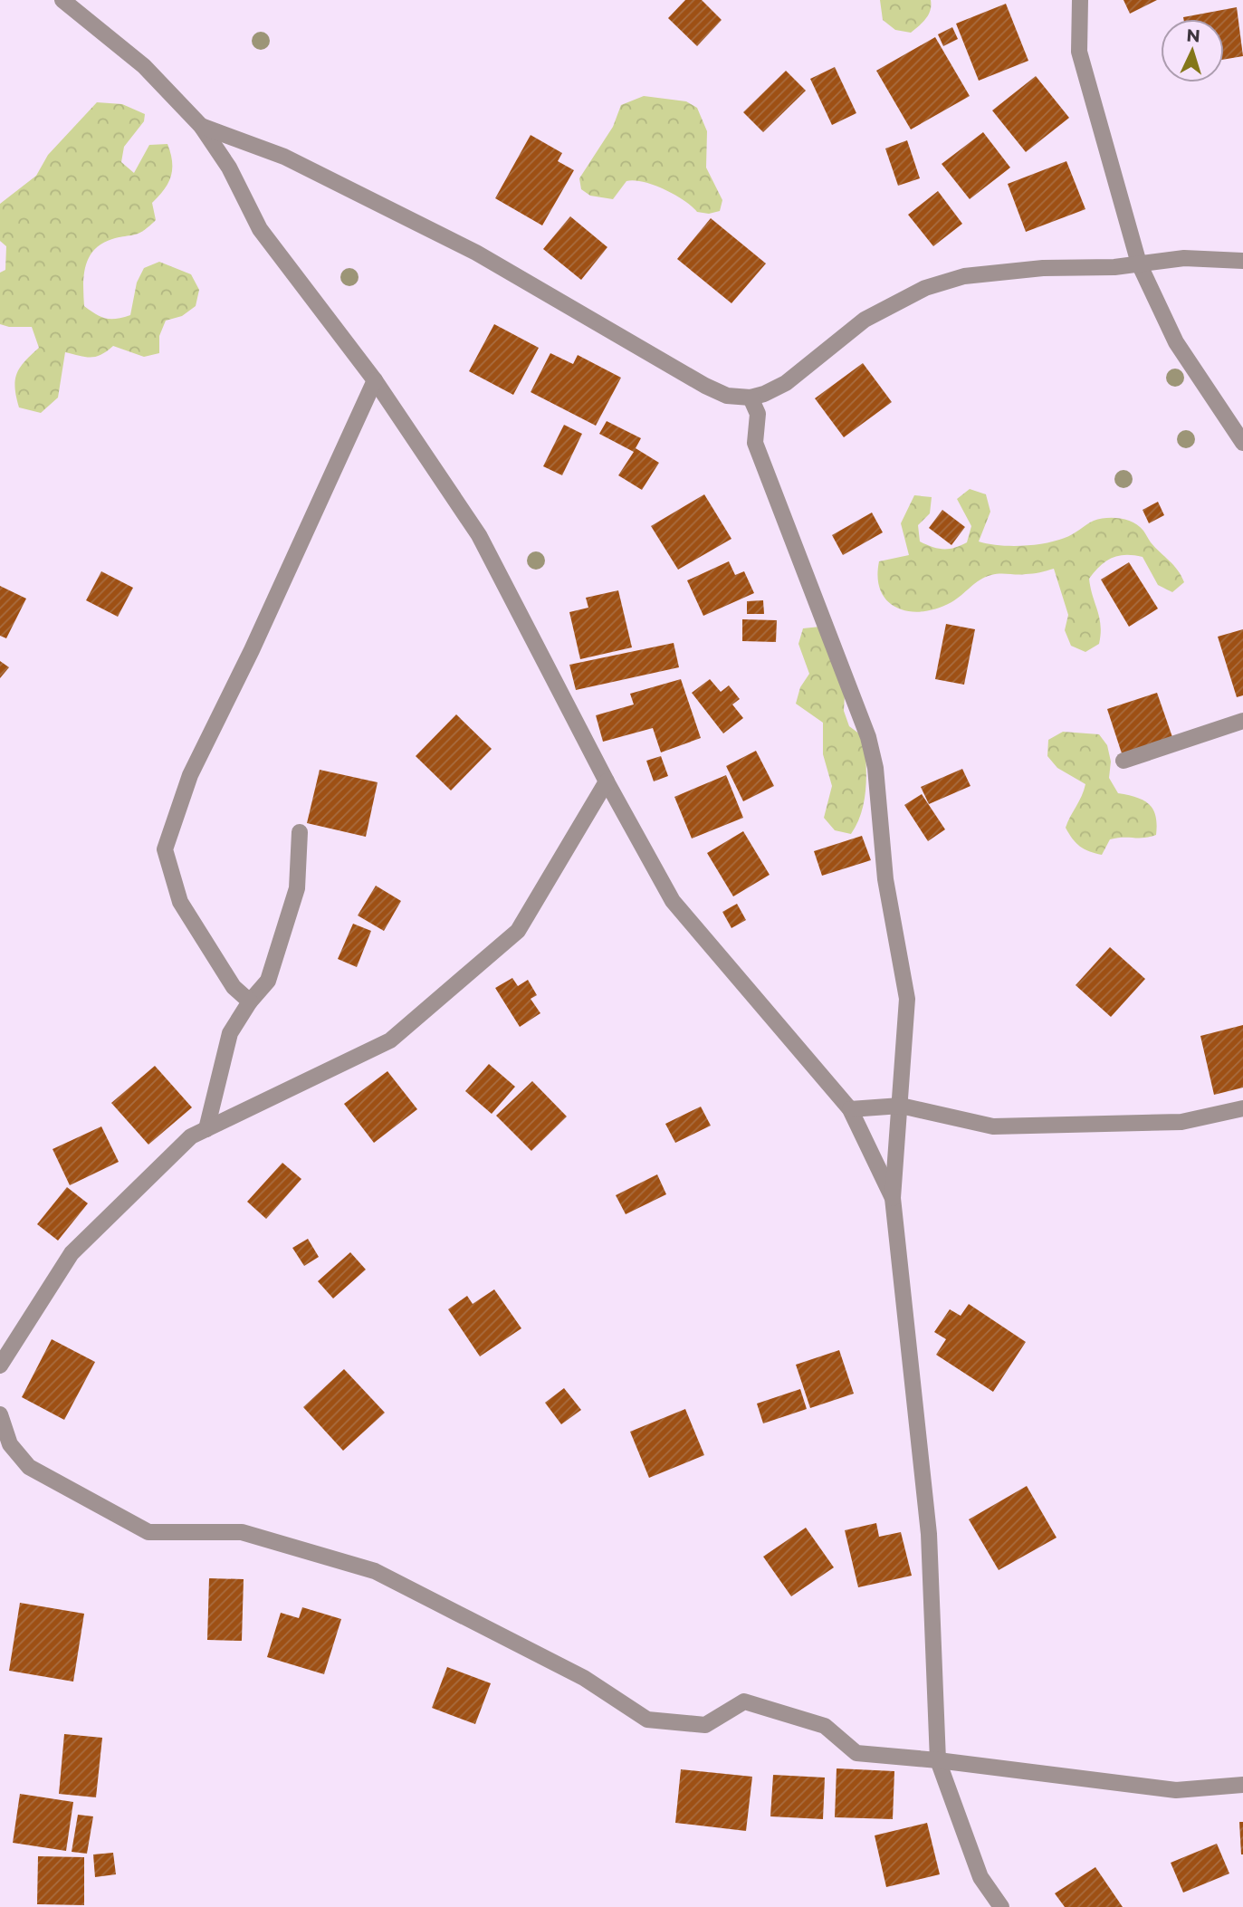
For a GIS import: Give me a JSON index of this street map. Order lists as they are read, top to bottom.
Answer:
{
  "north": "top"
}
